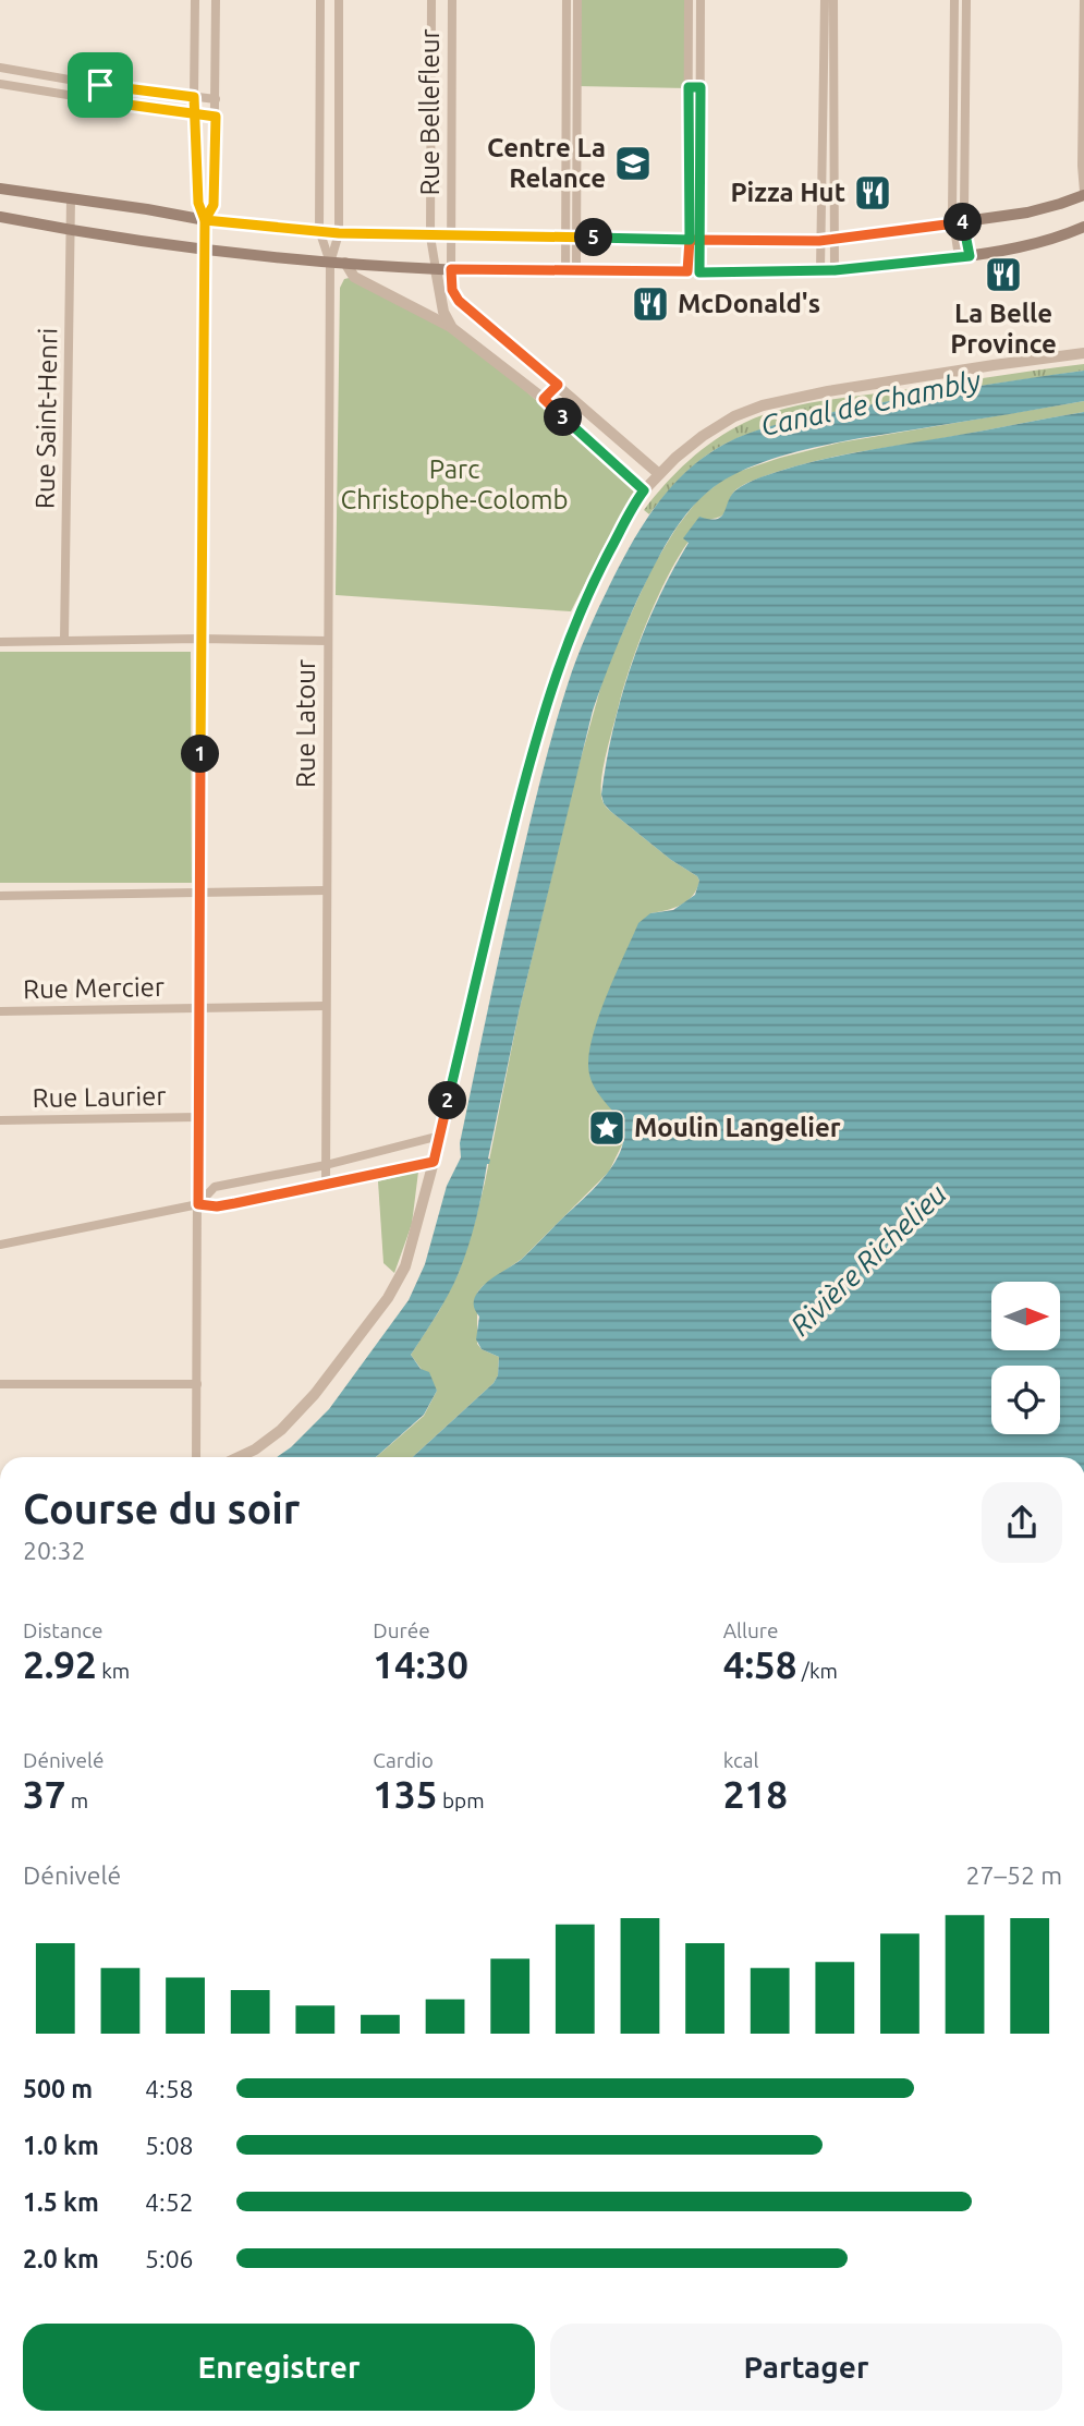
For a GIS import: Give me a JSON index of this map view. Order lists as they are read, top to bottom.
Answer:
{
  "streets": {
    "street": [
      "Rue Bellefleur",
      "Rue Saint-Henri",
      "Rue Latour",
      "Rue Mercier",
      "Rue Laurier"
    ]
  },
  "crossings": [
    ["Rue Latour", "Rue Mercier"]
  ],
  "water": ["Canal de Chambly", "Rivière Richelieu"],
  "parks": ["Parc Christophe-Colomb"],
  "places": {
    "school or university": ["Centre La Relance"],
    "restaurant": ["Pizza Hut", "La Belle Province", "McDonald's"],
    "place": ["Moulin Langelier"]
  },
  "north": "right",
  "page": {
    "pins": [
      "4",
      "5",
      "3",
      "1",
      "2"
    ],
    "heading": ["Course du soir", "20:32"],
    "stats": [
      ["Distance", "2.92 km"],
      ["Durée", "14:30"],
      ["Allure", "4:58 /km"],
      ["Dénivelé", "37 m"],
      ["Cardio", "135 bpm"],
      ["kcal", "218"]
    ],
    "chart": ["Dénivelé", "27–52 m"],
    "list": [
      {
        "name": "500 m",
        "note": "4:58"
      },
      {
        "name": "1.0 km",
        "note": "5:08"
      },
      {
        "name": "1.5 km",
        "note": "4:52"
      },
      {
        "name": "2.0 km",
        "note": "5:06"
      }
    ],
    "buttons": ["Enregistrer", "Partager"]
  }
}
